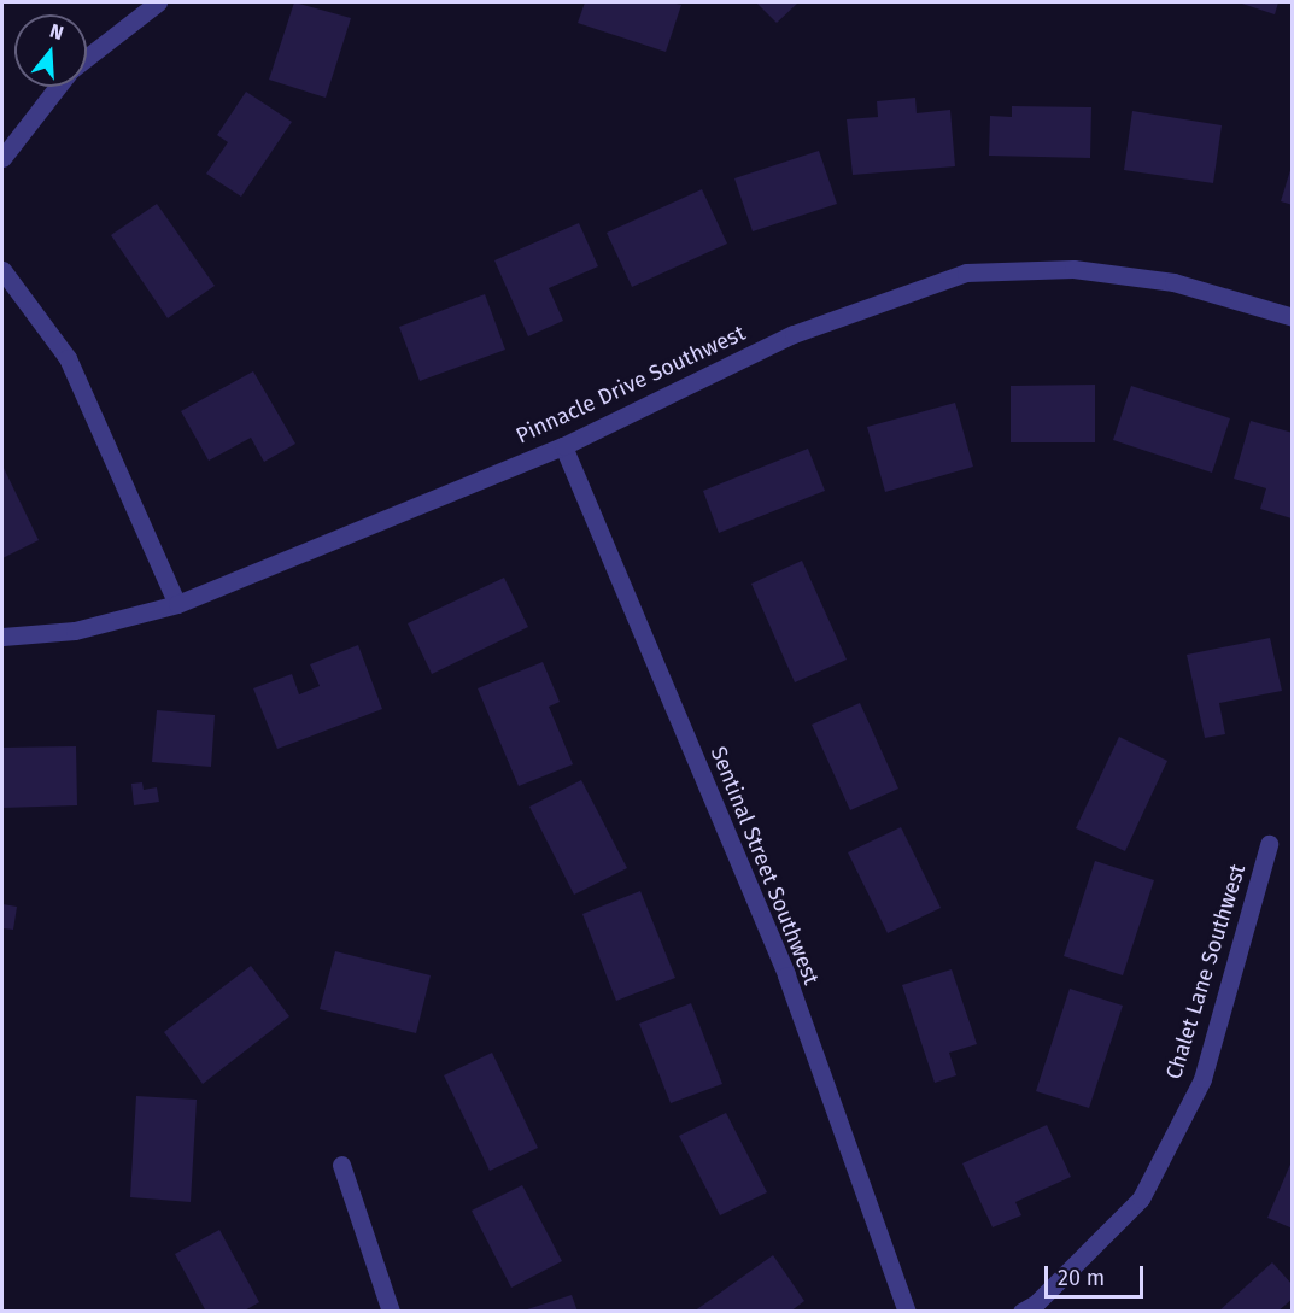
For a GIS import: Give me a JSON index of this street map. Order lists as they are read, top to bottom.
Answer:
{
  "streets": {
    "street": ["Pinnacle Drive Southwest", "Sentinal Street Southwest", "Chalet Lane Southwest"]
  },
  "crossings": [
    ["Pinnacle Drive Southwest", "Sentinal Street Southwest"]
  ],
  "scale_bar": "20 m",
  "north": "top"
}
